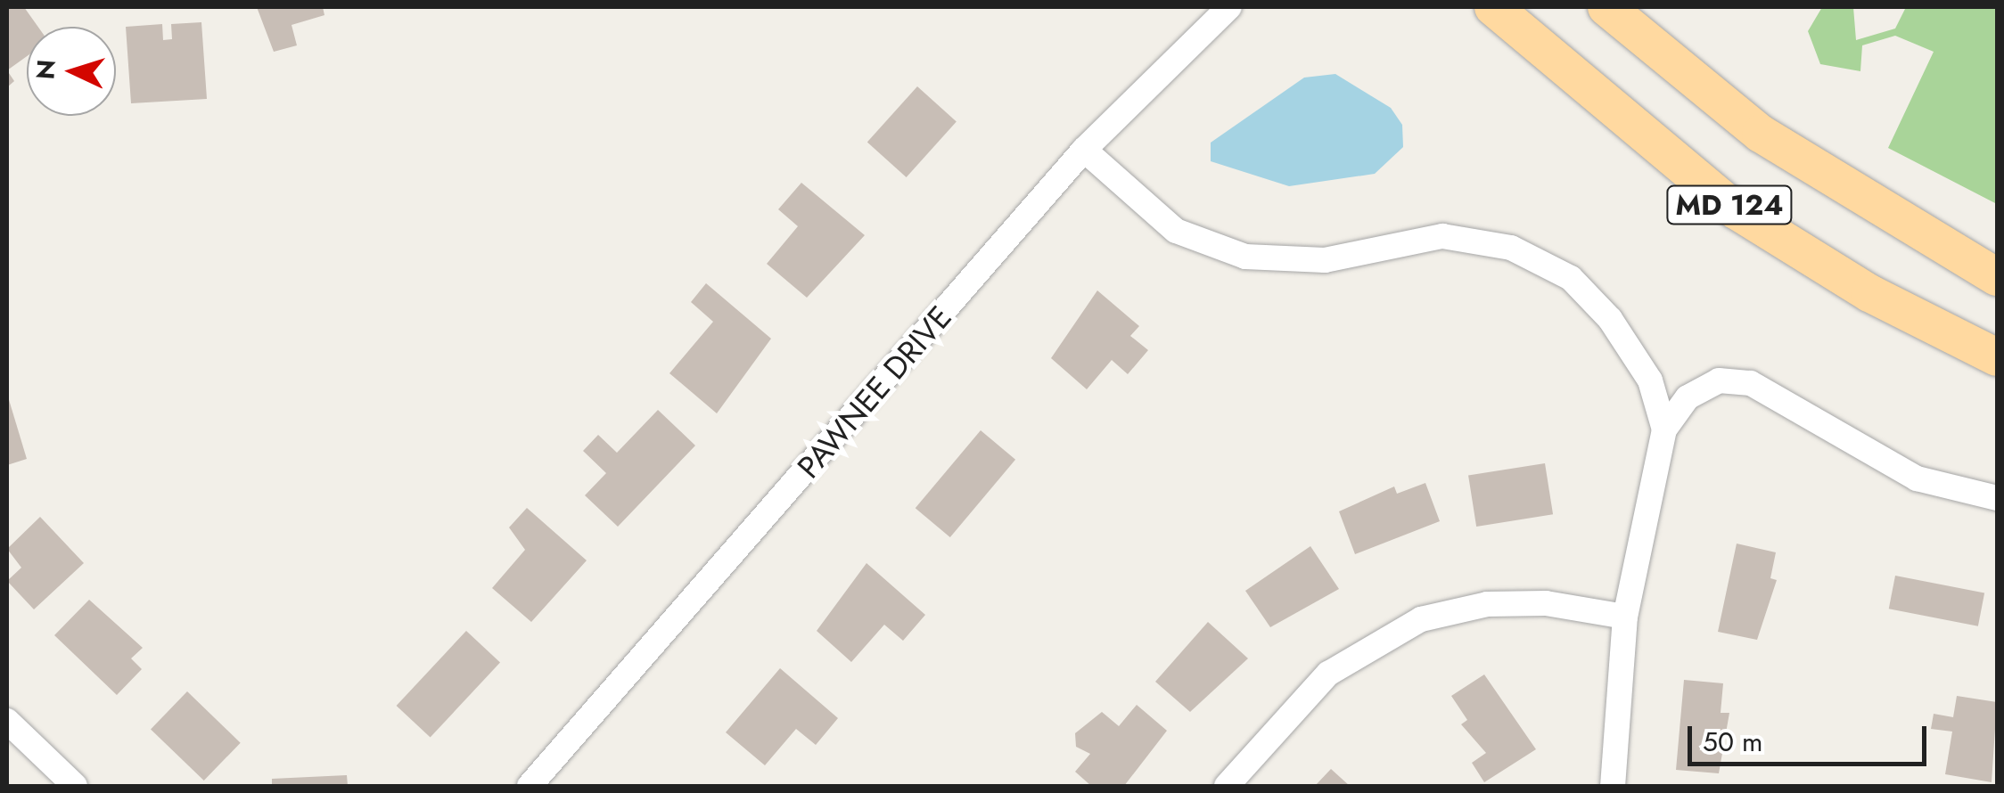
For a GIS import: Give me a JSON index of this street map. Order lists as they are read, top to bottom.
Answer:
{
  "streets": {
    "main road": ["MD 124"],
    "street": ["PAWNEE DRIVE"]
  },
  "scale_bar": "50 m",
  "north": "left"
}
